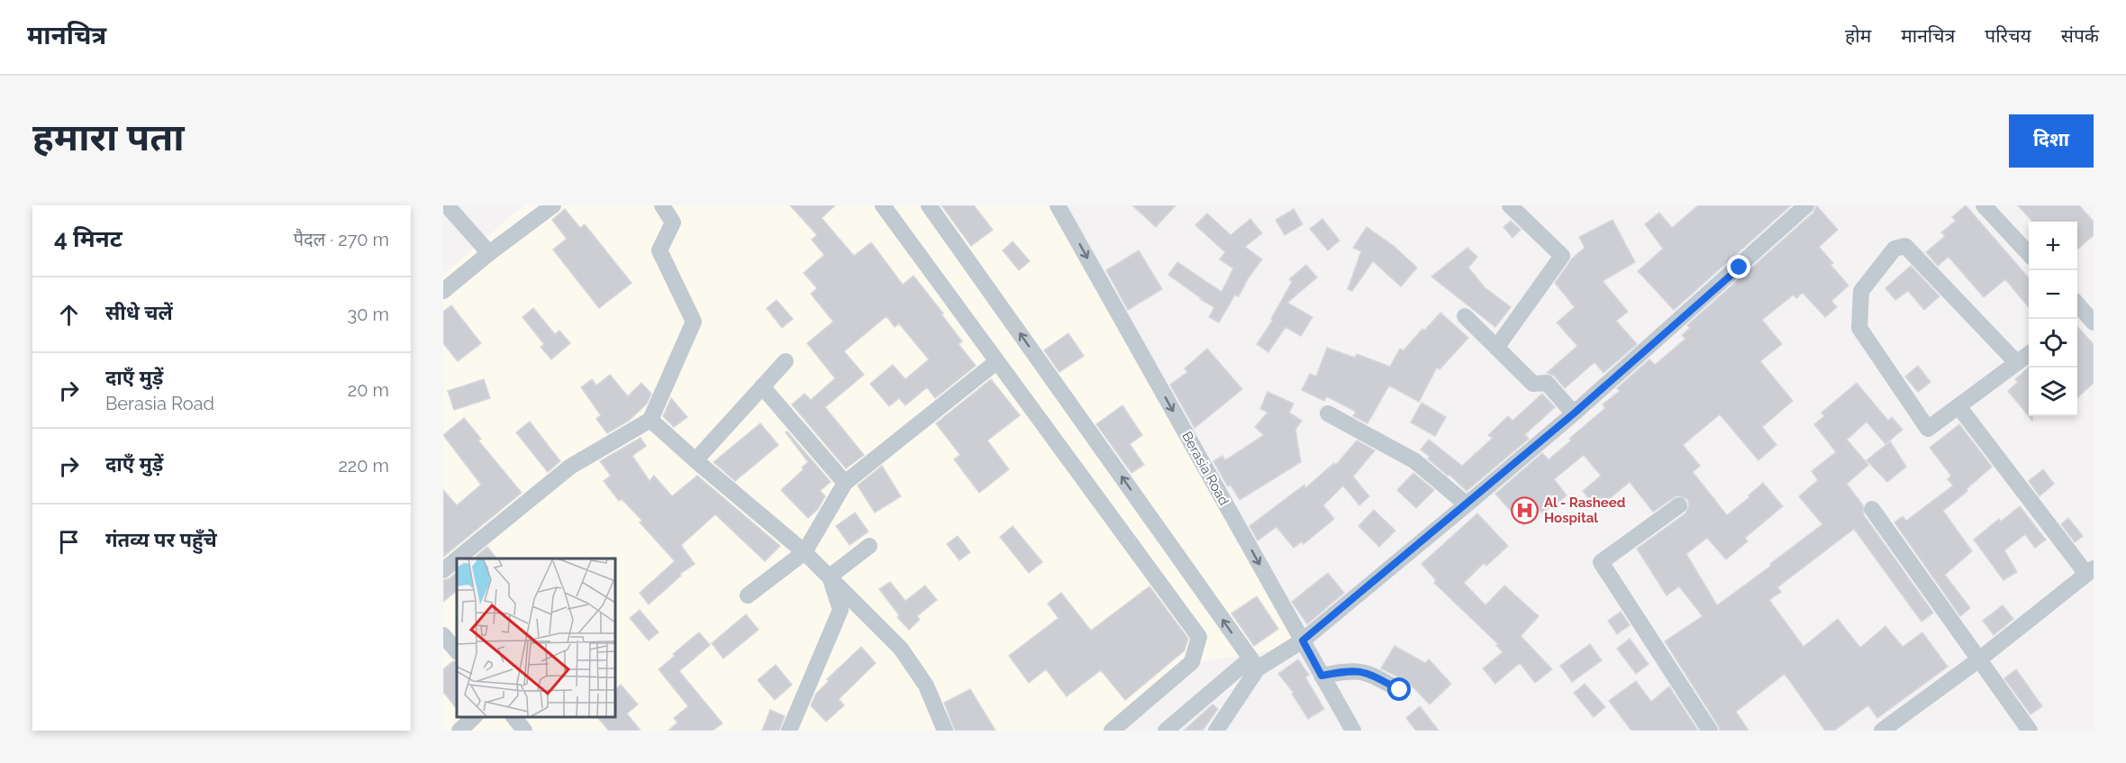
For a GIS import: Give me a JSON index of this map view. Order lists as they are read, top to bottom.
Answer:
{
  "streets": {
    "street": ["Berasia Road"]
  },
  "places": {
    "hospital": ["Al - Rasheed Hospital"]
  },
  "page": {
    "header": "मानचित्र",
    "nav": [
      "होम",
      "मानचित्र",
      "परिचय",
      "संपर्क"
    ],
    "buttons": "दिशा",
    "title": "हमारा पता",
    "heading": ["4 मिनट", "पैदल · 270 m"],
    "map_buttons": ["+", "−"],
    "list": [
      ["सीधे चलें", "30 m"],
      ["दाएँ मुड़ें", "Berasia Road", "20 m"],
      ["दाएँ मुड़ें", "220 m"],
      "गंतव्य पर पहुँचे"
    ]
  }
}
